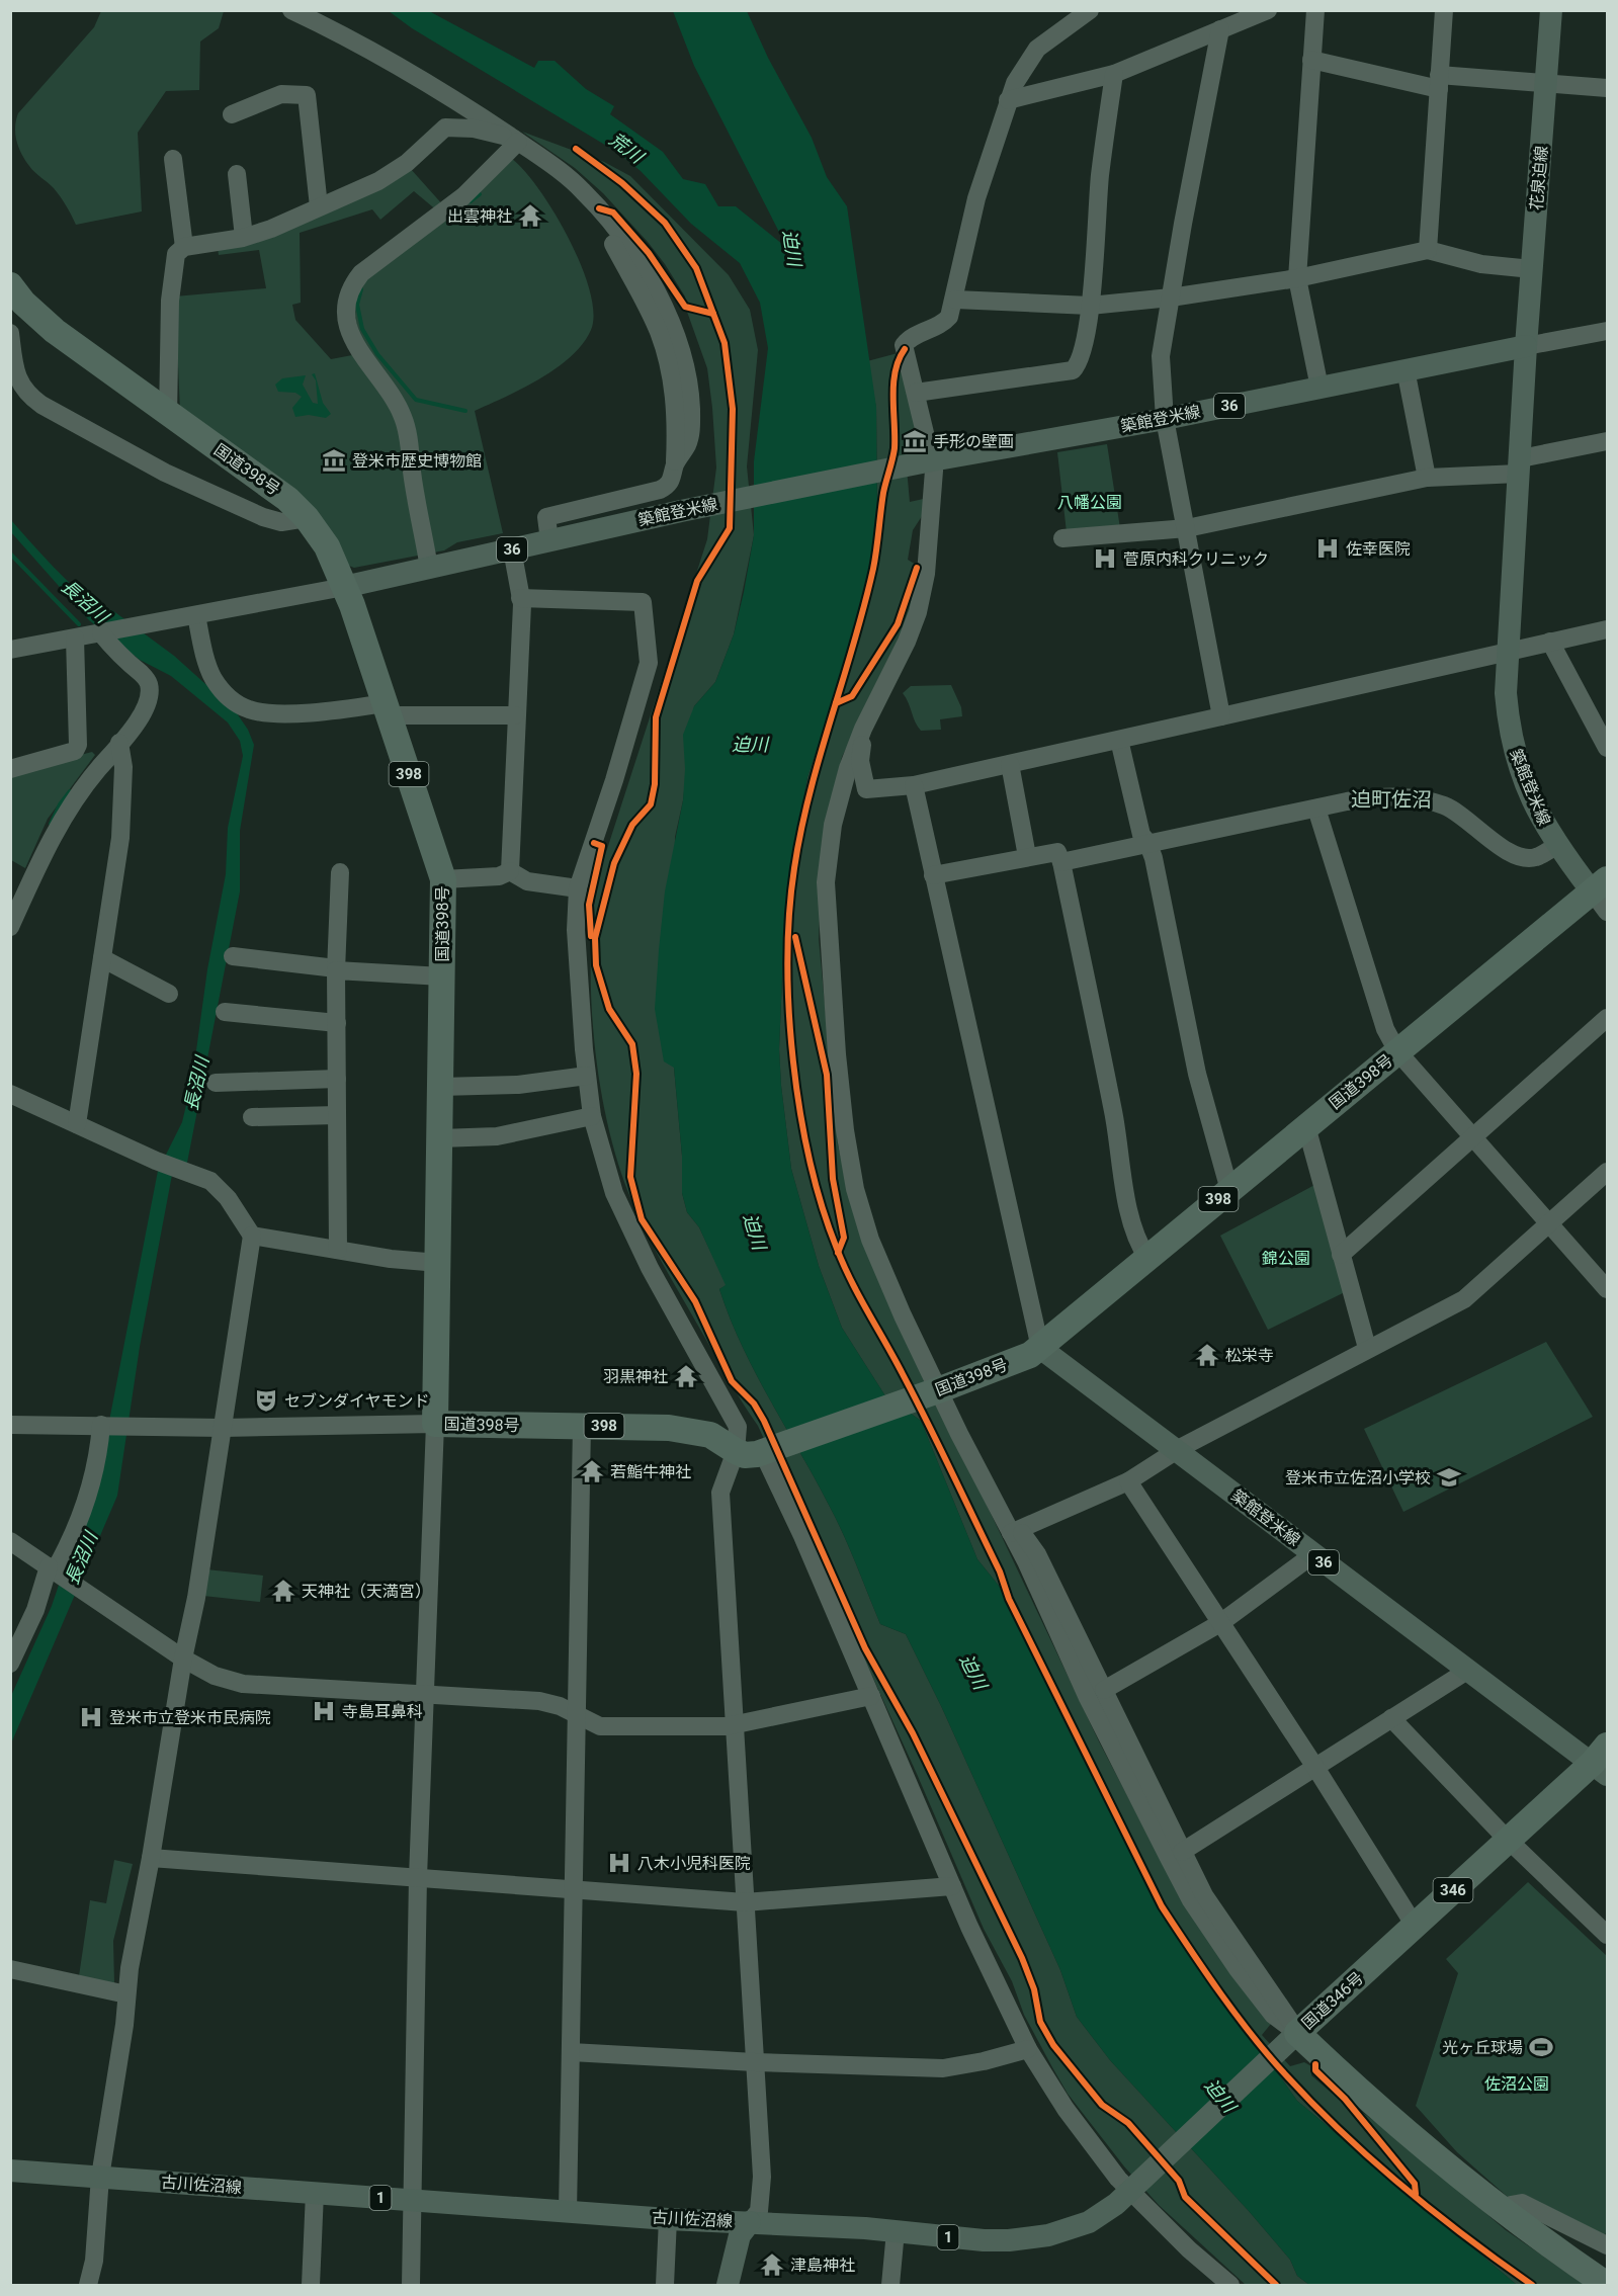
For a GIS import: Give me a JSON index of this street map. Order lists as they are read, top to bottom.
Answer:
{
  "streets": {
    "highway": [
      "国道398号",
      "398",
      "346",
      "国道346号"
    ],
    "main road": [
      "花泉迫線",
      "36",
      "築館登米線",
      "古川佐沼線",
      "1"
    ]
  },
  "crossings": [
    ["花泉迫線", "築館登米線"],
    ["築館登米線", "国道398号"],
    ["築館登米線", "国道346号"],
    ["国道346号", "古川佐沼線"]
  ],
  "districts": ["迫町佐沼"],
  "water": ["荒川", "迫川", "長沼川"],
  "parks": ["八幡公園", "錦公園", "佐沼公園"],
  "places": {
    "temple": [
      "出雲神社",
      "松栄寺",
      "羽黒神社",
      "若鮨牛神社",
      "天神社（天満宮）",
      "津島神社"
    ],
    "museum": ["手形の壁画", "登米市歴史博物館"],
    "hospital": [
      "佐幸医院",
      "菅原内科クリニック",
      "寺島耳鼻科",
      "登米市立登米市民病院",
      "八木小児科医院"
    ],
    "theatre": ["セブンダイヤモンド"],
    "school or university": ["登米市立佐沼小学校"],
    "sports": ["光ヶ丘球場"]
  }
}
